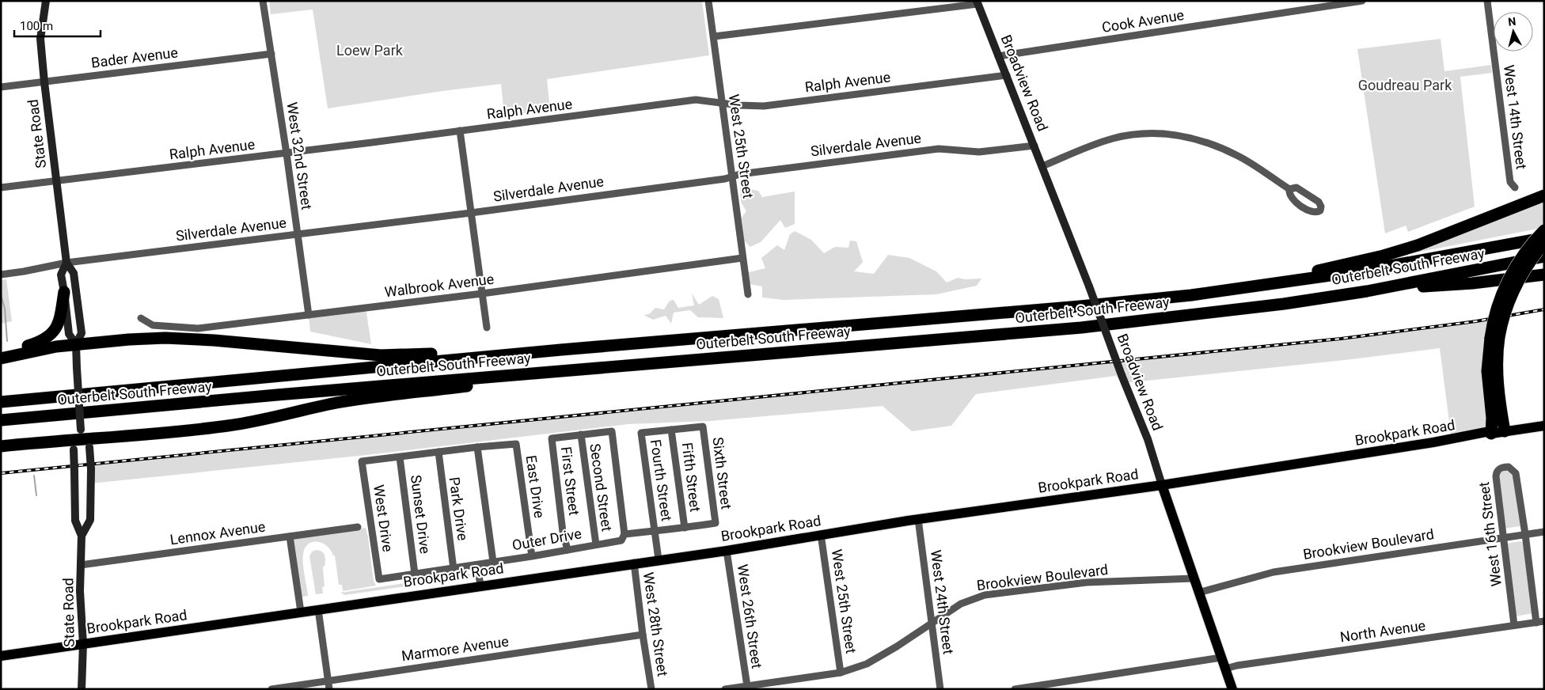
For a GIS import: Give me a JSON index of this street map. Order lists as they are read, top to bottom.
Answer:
{
  "streets": {
    "highway": ["Outerbelt South Freeway"],
    "main road": ["Broadview Road", "State Road", "Brookpark Road"],
    "street": [
      "Cook Avenue",
      "Bader Avenue",
      "Ralph Avenue",
      "West 14th Street",
      "Silverdale Avenue",
      "West 25th Street",
      "West 32nd Street",
      "Walbrook Avenue",
      "Sixth Street",
      "Fifth Street",
      "Fourth Street",
      "First Street",
      "East Drive",
      "Second Street",
      "Park Drive",
      "Sunset Drive",
      "West Drive",
      "Lennox Avenue",
      "West 16th Street",
      "Outer Drive",
      "Brookview Boulevard",
      "West 24th Street",
      "West 26th Street",
      "West 28th Street",
      "North Avenue",
      "Marmore Avenue"
    ]
  },
  "crossings": [
    ["Cook Avenue", "Broadview Road"],
    ["Bader Avenue", "State Road"],
    ["Bader Avenue", "West 32nd Street"],
    ["Ralph Avenue", "Broadview Road"],
    ["Ralph Avenue", "State Road"],
    ["Ralph Avenue", "West 25th Street"],
    ["Ralph Avenue", "West 32nd Street"],
    ["Broadview Road", "Silverdale Avenue"],
    ["Broadview Road", "Brookpark Road"],
    ["Broadview Road", "Brookview Boulevard"],
    ["Broadview Road", "North Avenue"],
    ["State Road", "Silverdale Avenue"],
    ["State Road", "Brookpark Road"],
    ["State Road", "Lennox Avenue"],
    ["Silverdale Avenue", "West 25th Street"],
    ["Silverdale Avenue", "West 32nd Street"],
    ["West 25th Street", "Walbrook Avenue"],
    ["West 25th Street", "Brookpark Road"],
    ["West 25th Street", "Brookview Boulevard"],
    ["West 32nd Street", "Walbrook Avenue"],
    ["Brookpark Road", "Fourth Street"],
    ["Brookpark Road", "West 24th Street"],
    ["Brookpark Road", "West 26th Street"],
    ["Brookpark Road", "West 28th Street"],
    ["Sixth Street", "Fifth Street"],
    ["Sixth Street", "Fourth Street"],
    ["Sixth Street", "Outer Drive"],
    ["Fifth Street", "Fourth Street"],
    ["Fifth Street", "Outer Drive"],
    ["Fourth Street", "Outer Drive"],
    ["First Street", "Second Street"],
    ["First Street", "Outer Drive"],
    ["East Drive", "Outer Drive"],
    ["Second Street", "Outer Drive"],
    ["Park Drive", "Outer Drive"],
    ["Sunset Drive", "West Drive"],
    ["Sunset Drive", "Outer Drive"],
    ["West Drive", "Outer Drive"],
    ["West 16th Street", "Brookview Boulevard"],
    ["West 16th Street", "North Avenue"],
    ["Brookview Boulevard", "West 24th Street"],
    ["Brookview Boulevard", "West 26th Street"],
    ["West 28th Street", "Marmore Avenue"]
  ],
  "parks": ["Loew Park", "Goudreau Park"],
  "scale_bar": "100 m",
  "north": "top"
}
